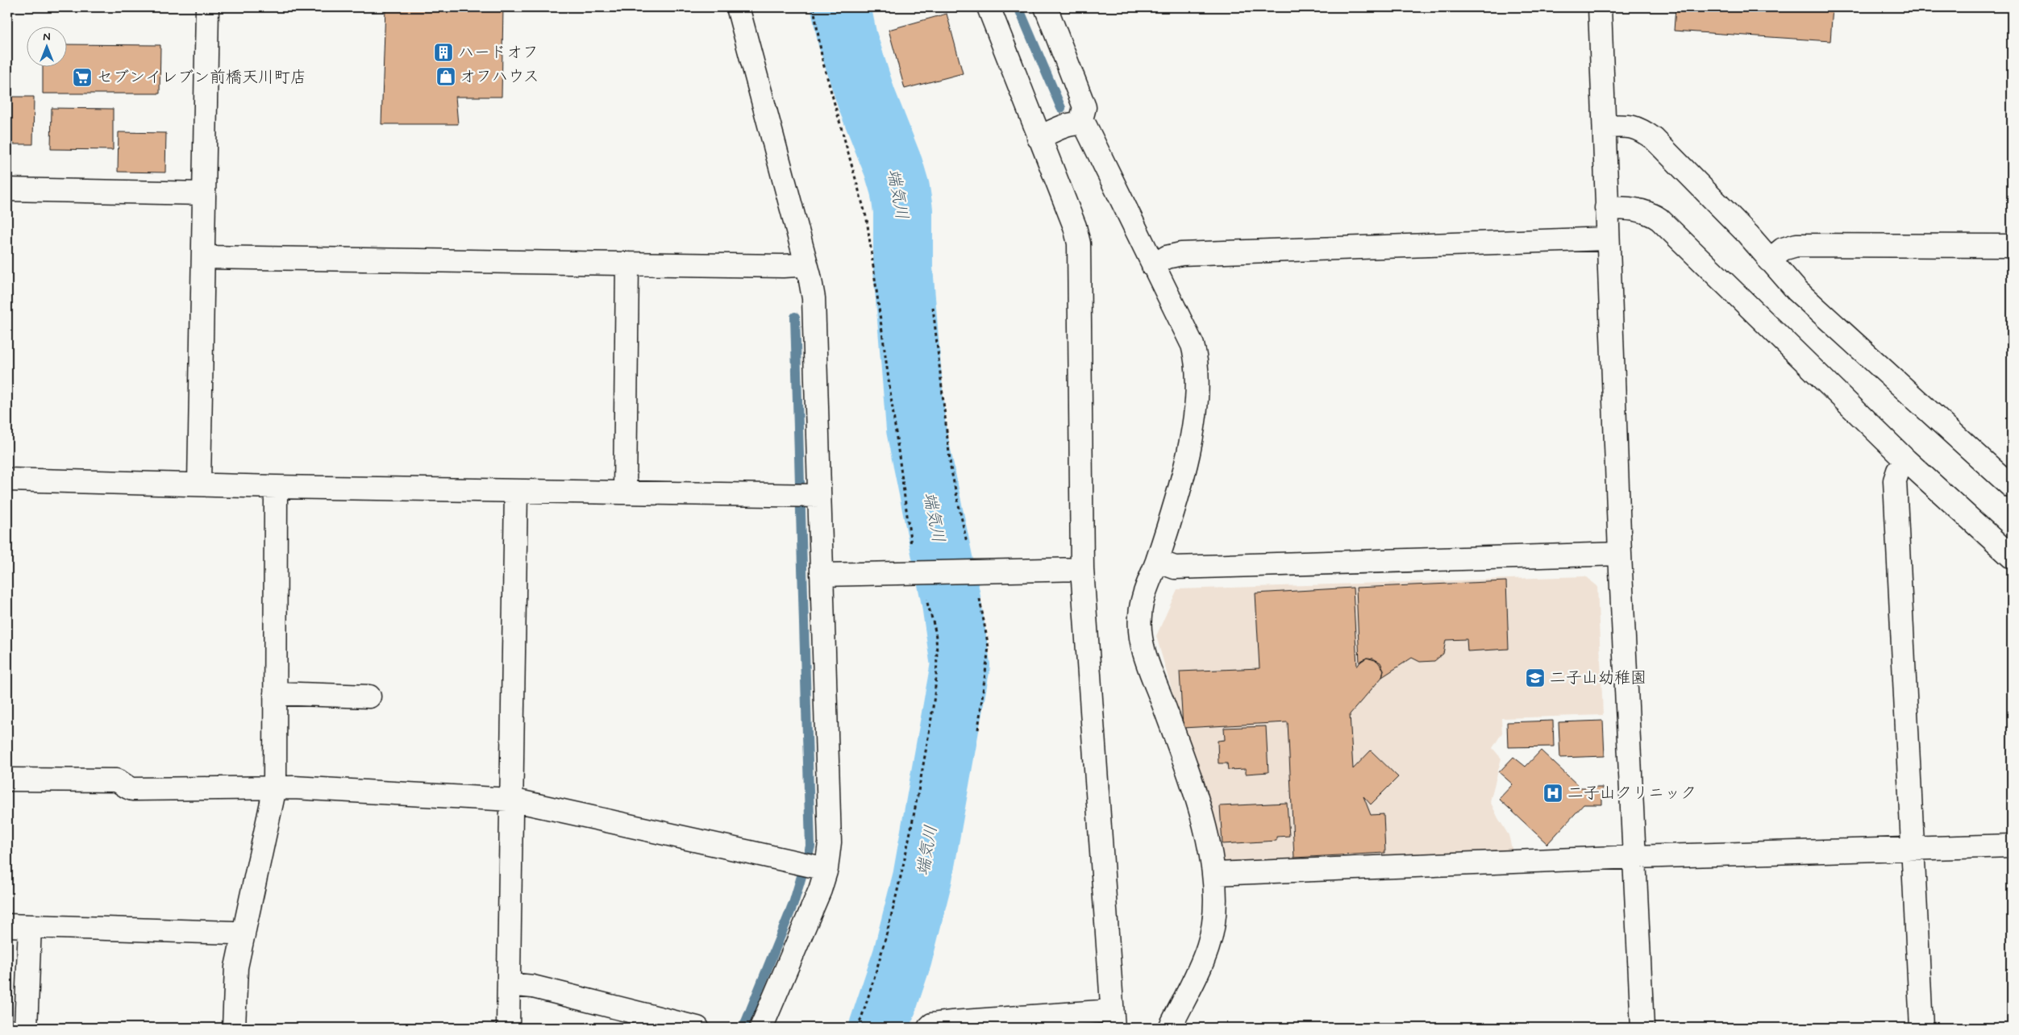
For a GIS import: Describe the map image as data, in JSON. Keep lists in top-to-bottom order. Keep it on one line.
{"water":["端気川"],"places":{"building":["ハードオフ"],"shop":["オフハウス"],"supermarket":["セブンイレブン前橋天川町店"],"school or university":["二子山幼稚園"],"hospital":["二子山クリニック"]},"north":"top"}
